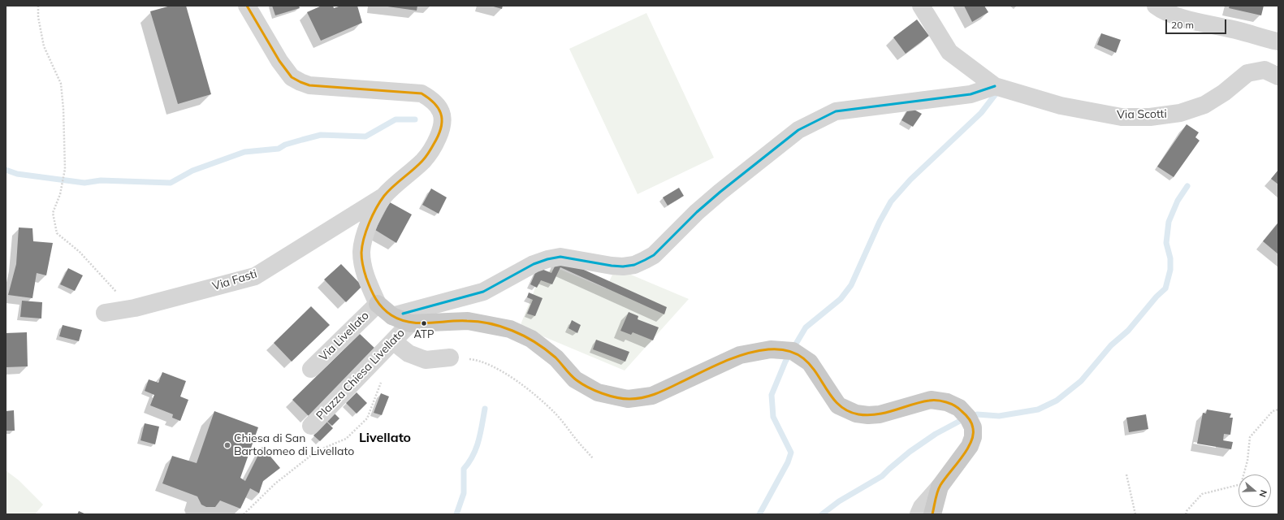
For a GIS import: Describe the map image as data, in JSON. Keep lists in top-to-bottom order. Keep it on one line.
{"streets":{"main road":["Via Livellato"],"street":["Via Scotti","Via Fasti","PIazza Chiesa Livellato"]},"crossings":[["Via Fasti","Via Livellato"],["Via Livellato","PIazza Chiesa Livellato"]],"districts":["Livellato"],"places":["ATP","Chiesa di San Bartolomeo di Livellato"],"scale_bar":"20 m","north":"right"}
